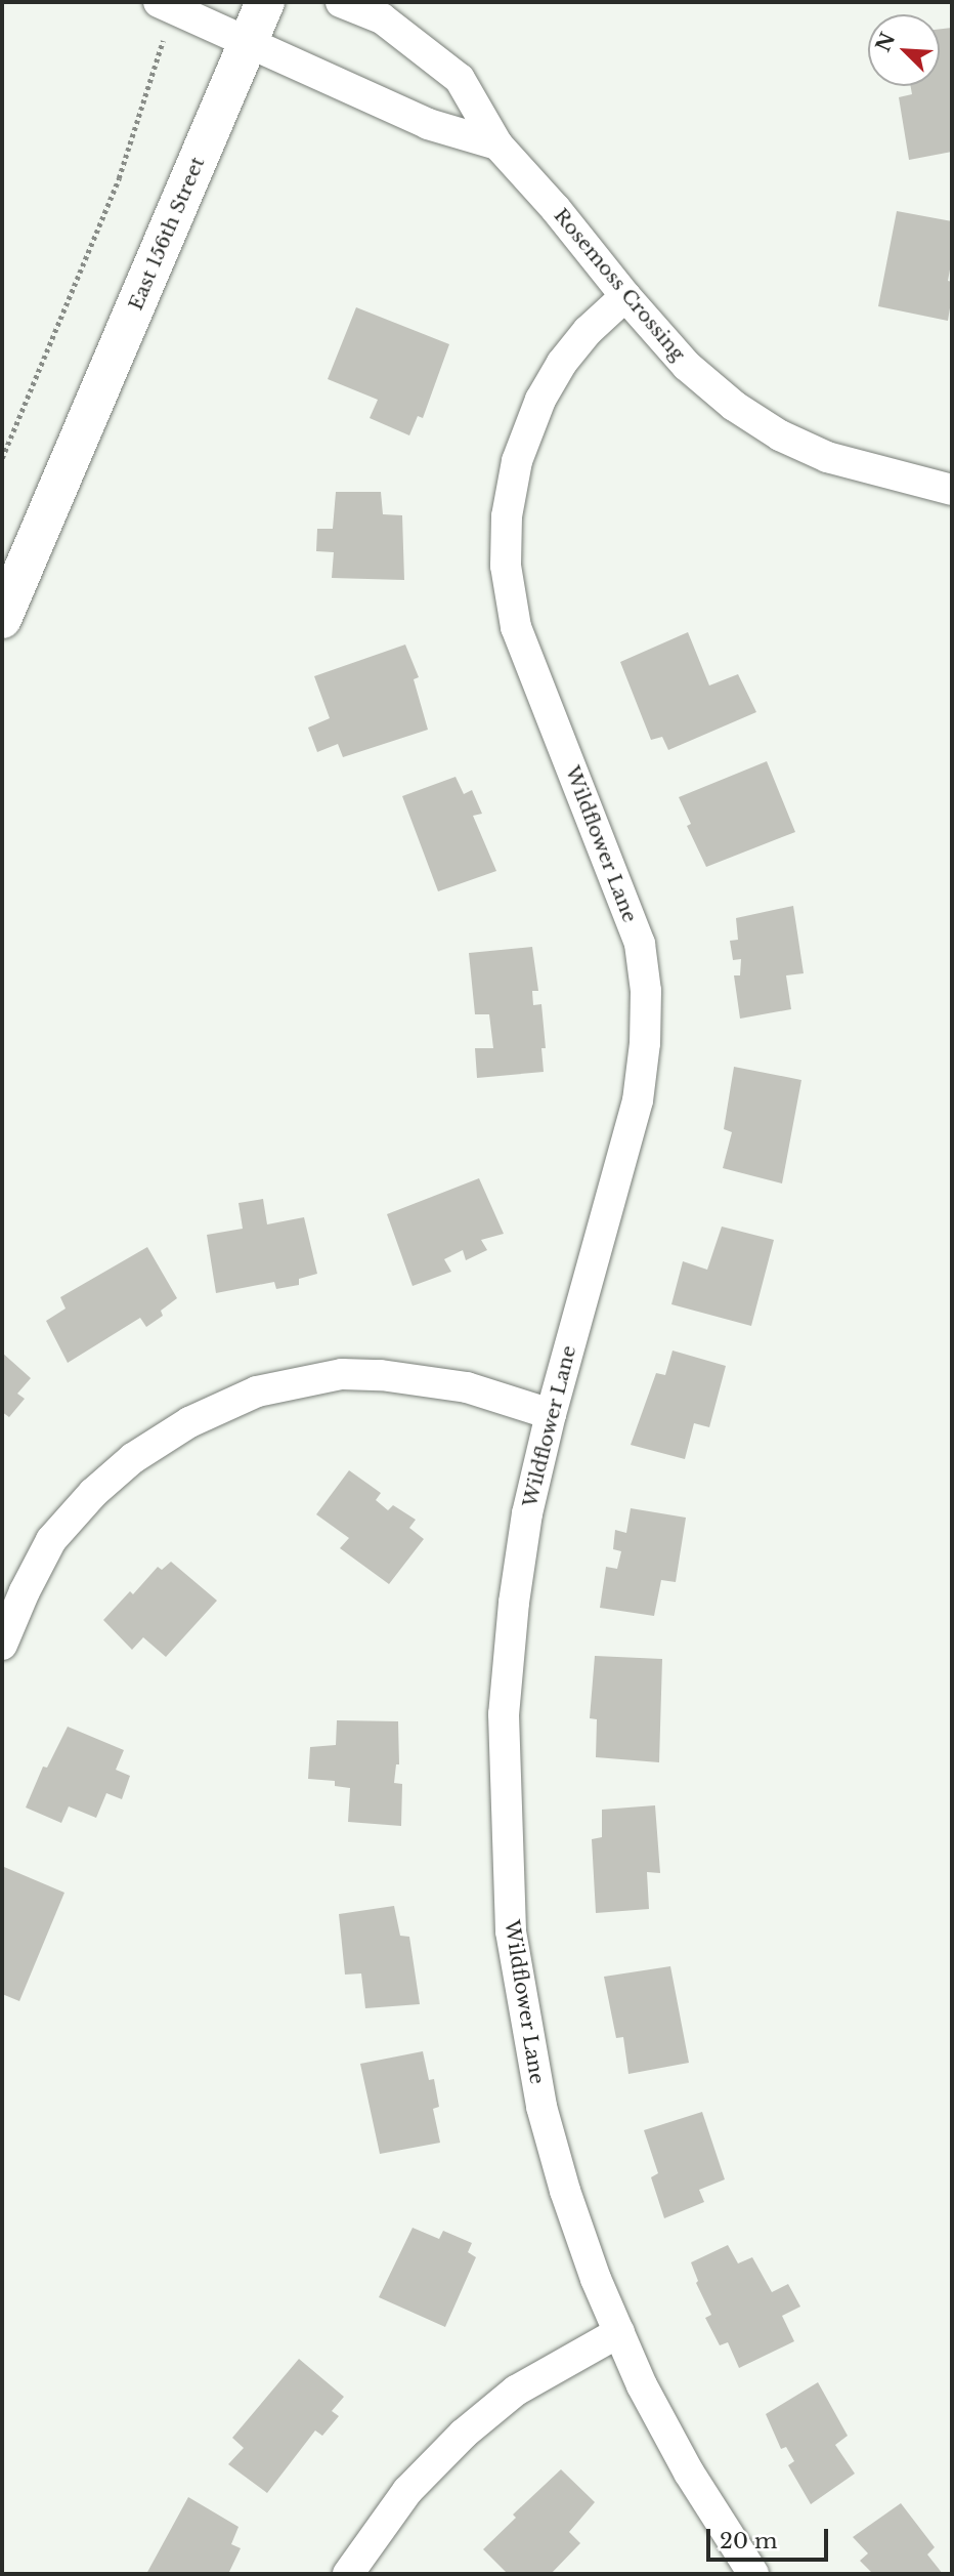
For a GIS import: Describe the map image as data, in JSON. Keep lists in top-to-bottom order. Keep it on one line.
{"streets":{"street":["East 156th Street","Rosemoss Crossing","Wildflower Lane"]},"crossings":[["Rosemoss Crossing","Wildflower Lane"]],"scale_bar":"20 m","north":"top left"}
